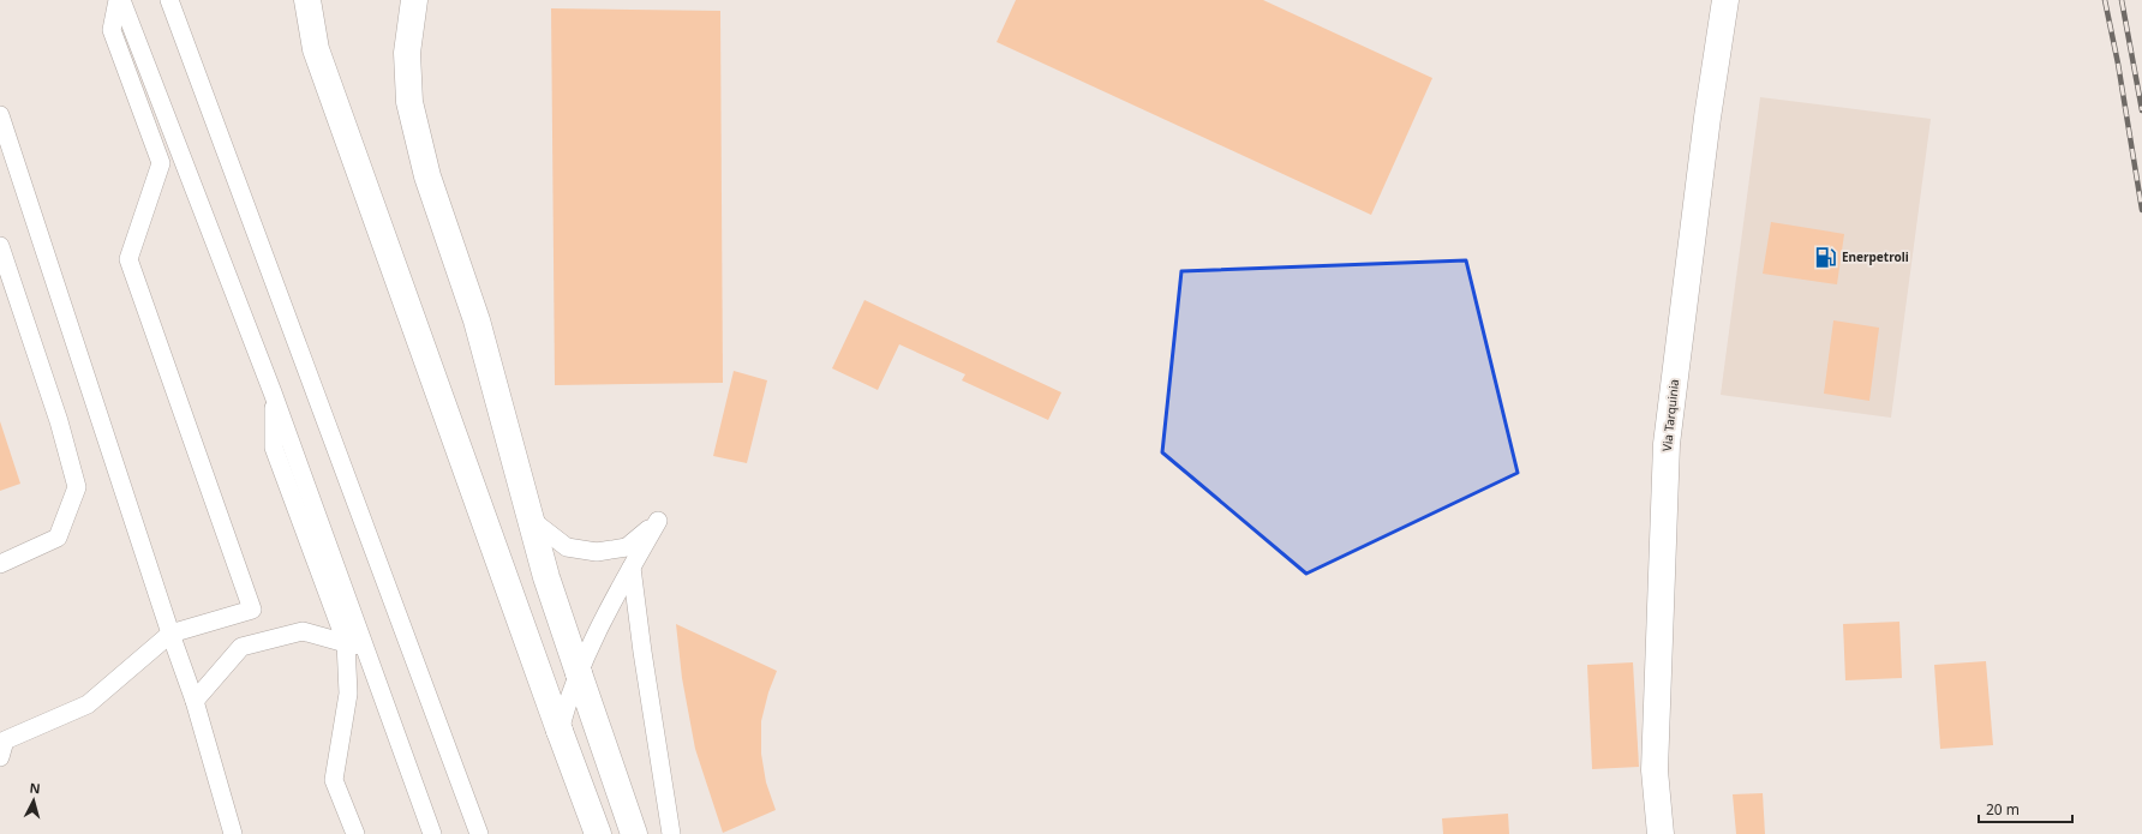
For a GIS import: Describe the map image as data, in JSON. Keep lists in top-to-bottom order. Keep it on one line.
{"streets":{"main road":["Via Tarquinia"]},"places":{"fuel station":["Enerpetroli"]},"scale_bar":"20 m","north":"top"}
